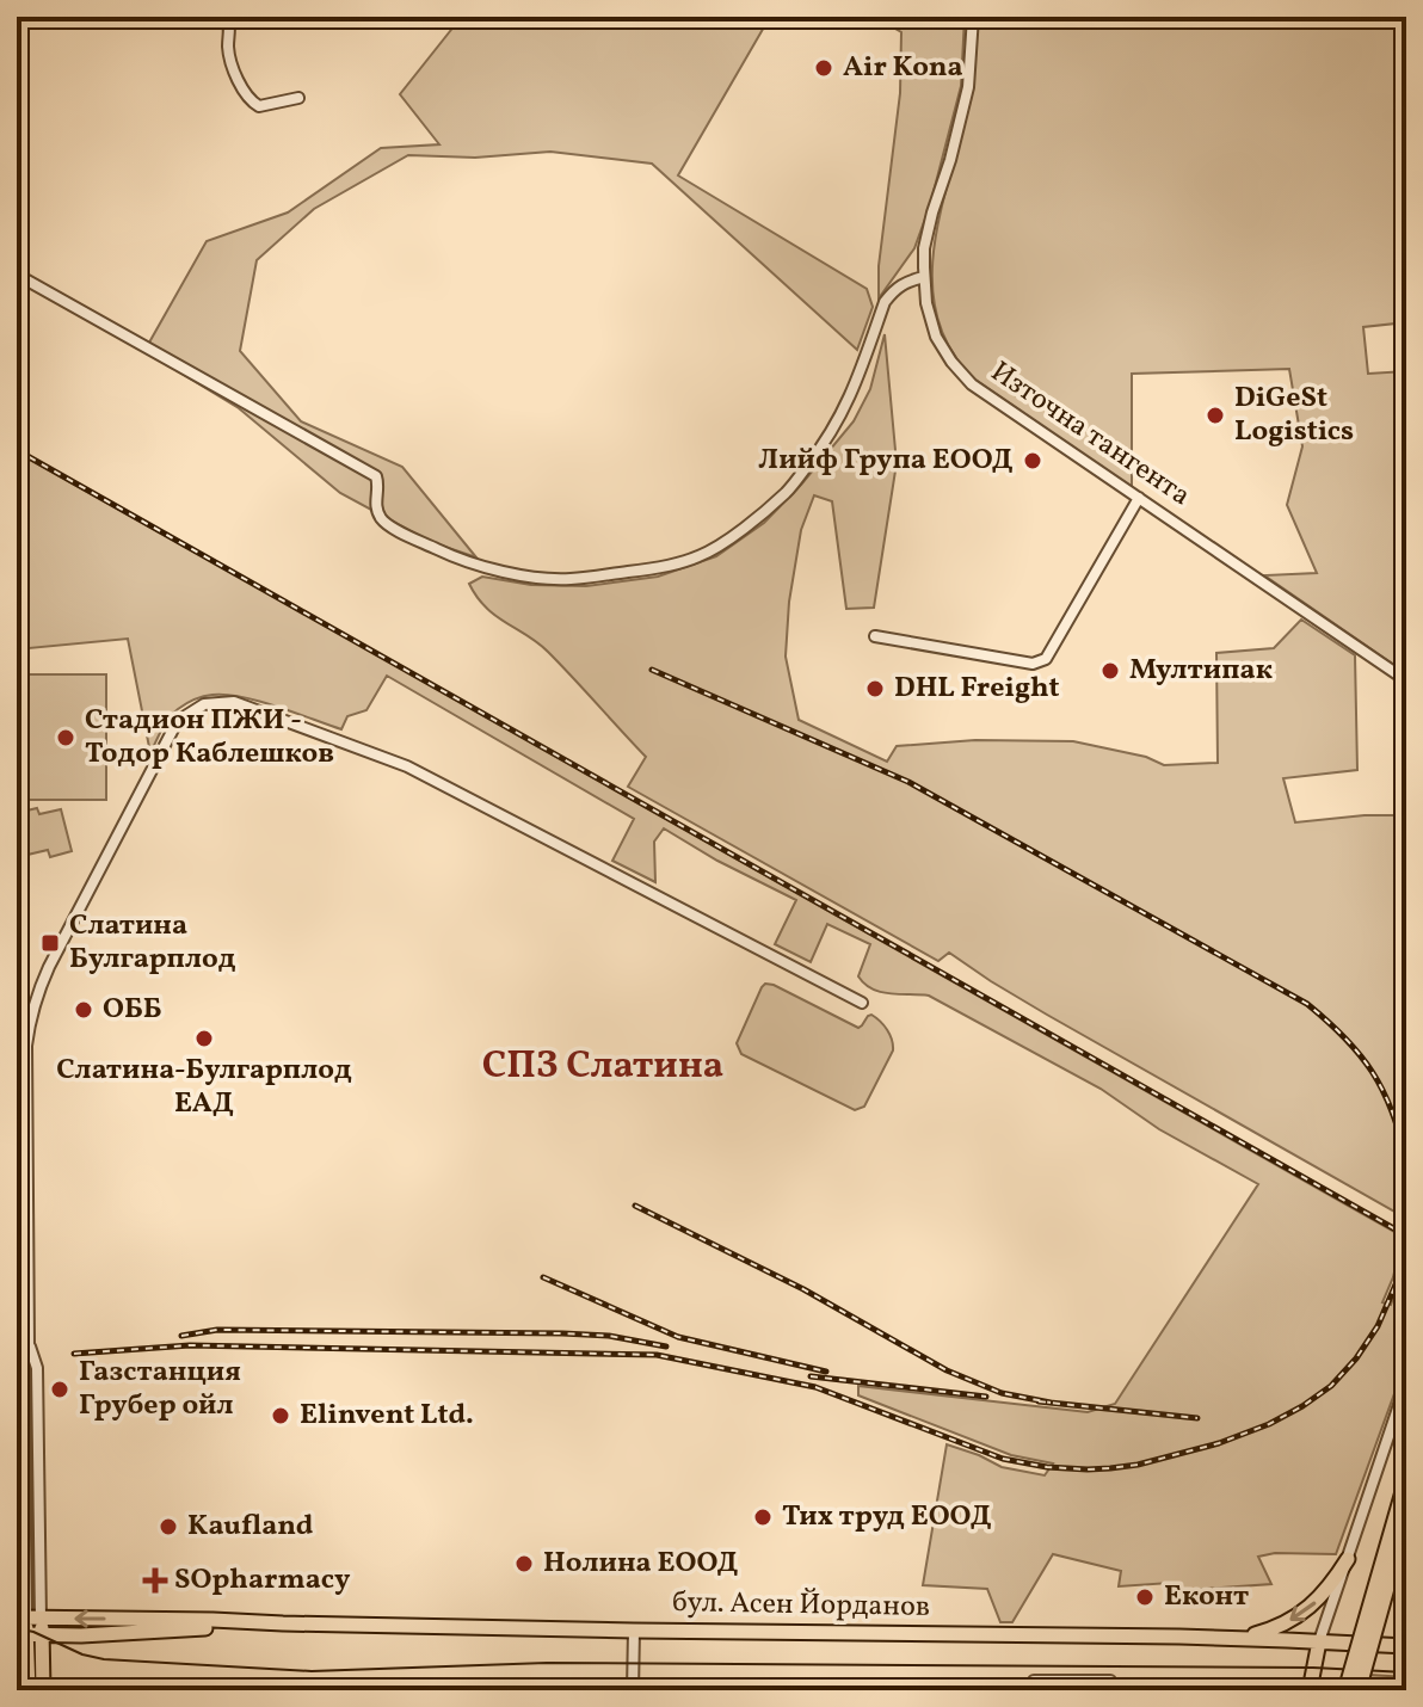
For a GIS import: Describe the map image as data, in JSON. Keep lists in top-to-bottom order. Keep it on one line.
{"streets":{"main road":["бул. Асен Йорданов"],"street":["Източна тангента"]},"districts":["СПЗ Слатина"],"places":{"other":["Air Kona","DiGeSt Logistics","Лийф Група ЕООД","Мултипак","DHL Freight","Стадион ПЖИ - Тодор Каблешков","ОББ","Слатина-Булгарплод ЕАД","Газстанция Грубер ойл","Elinvent Ltd.","Тих труд ЕООД","Kaufland","Нолина ЕООД","Еконт"],"transit":["Слатина Булгарплод"],"health":["SOpharmacy"]}}
